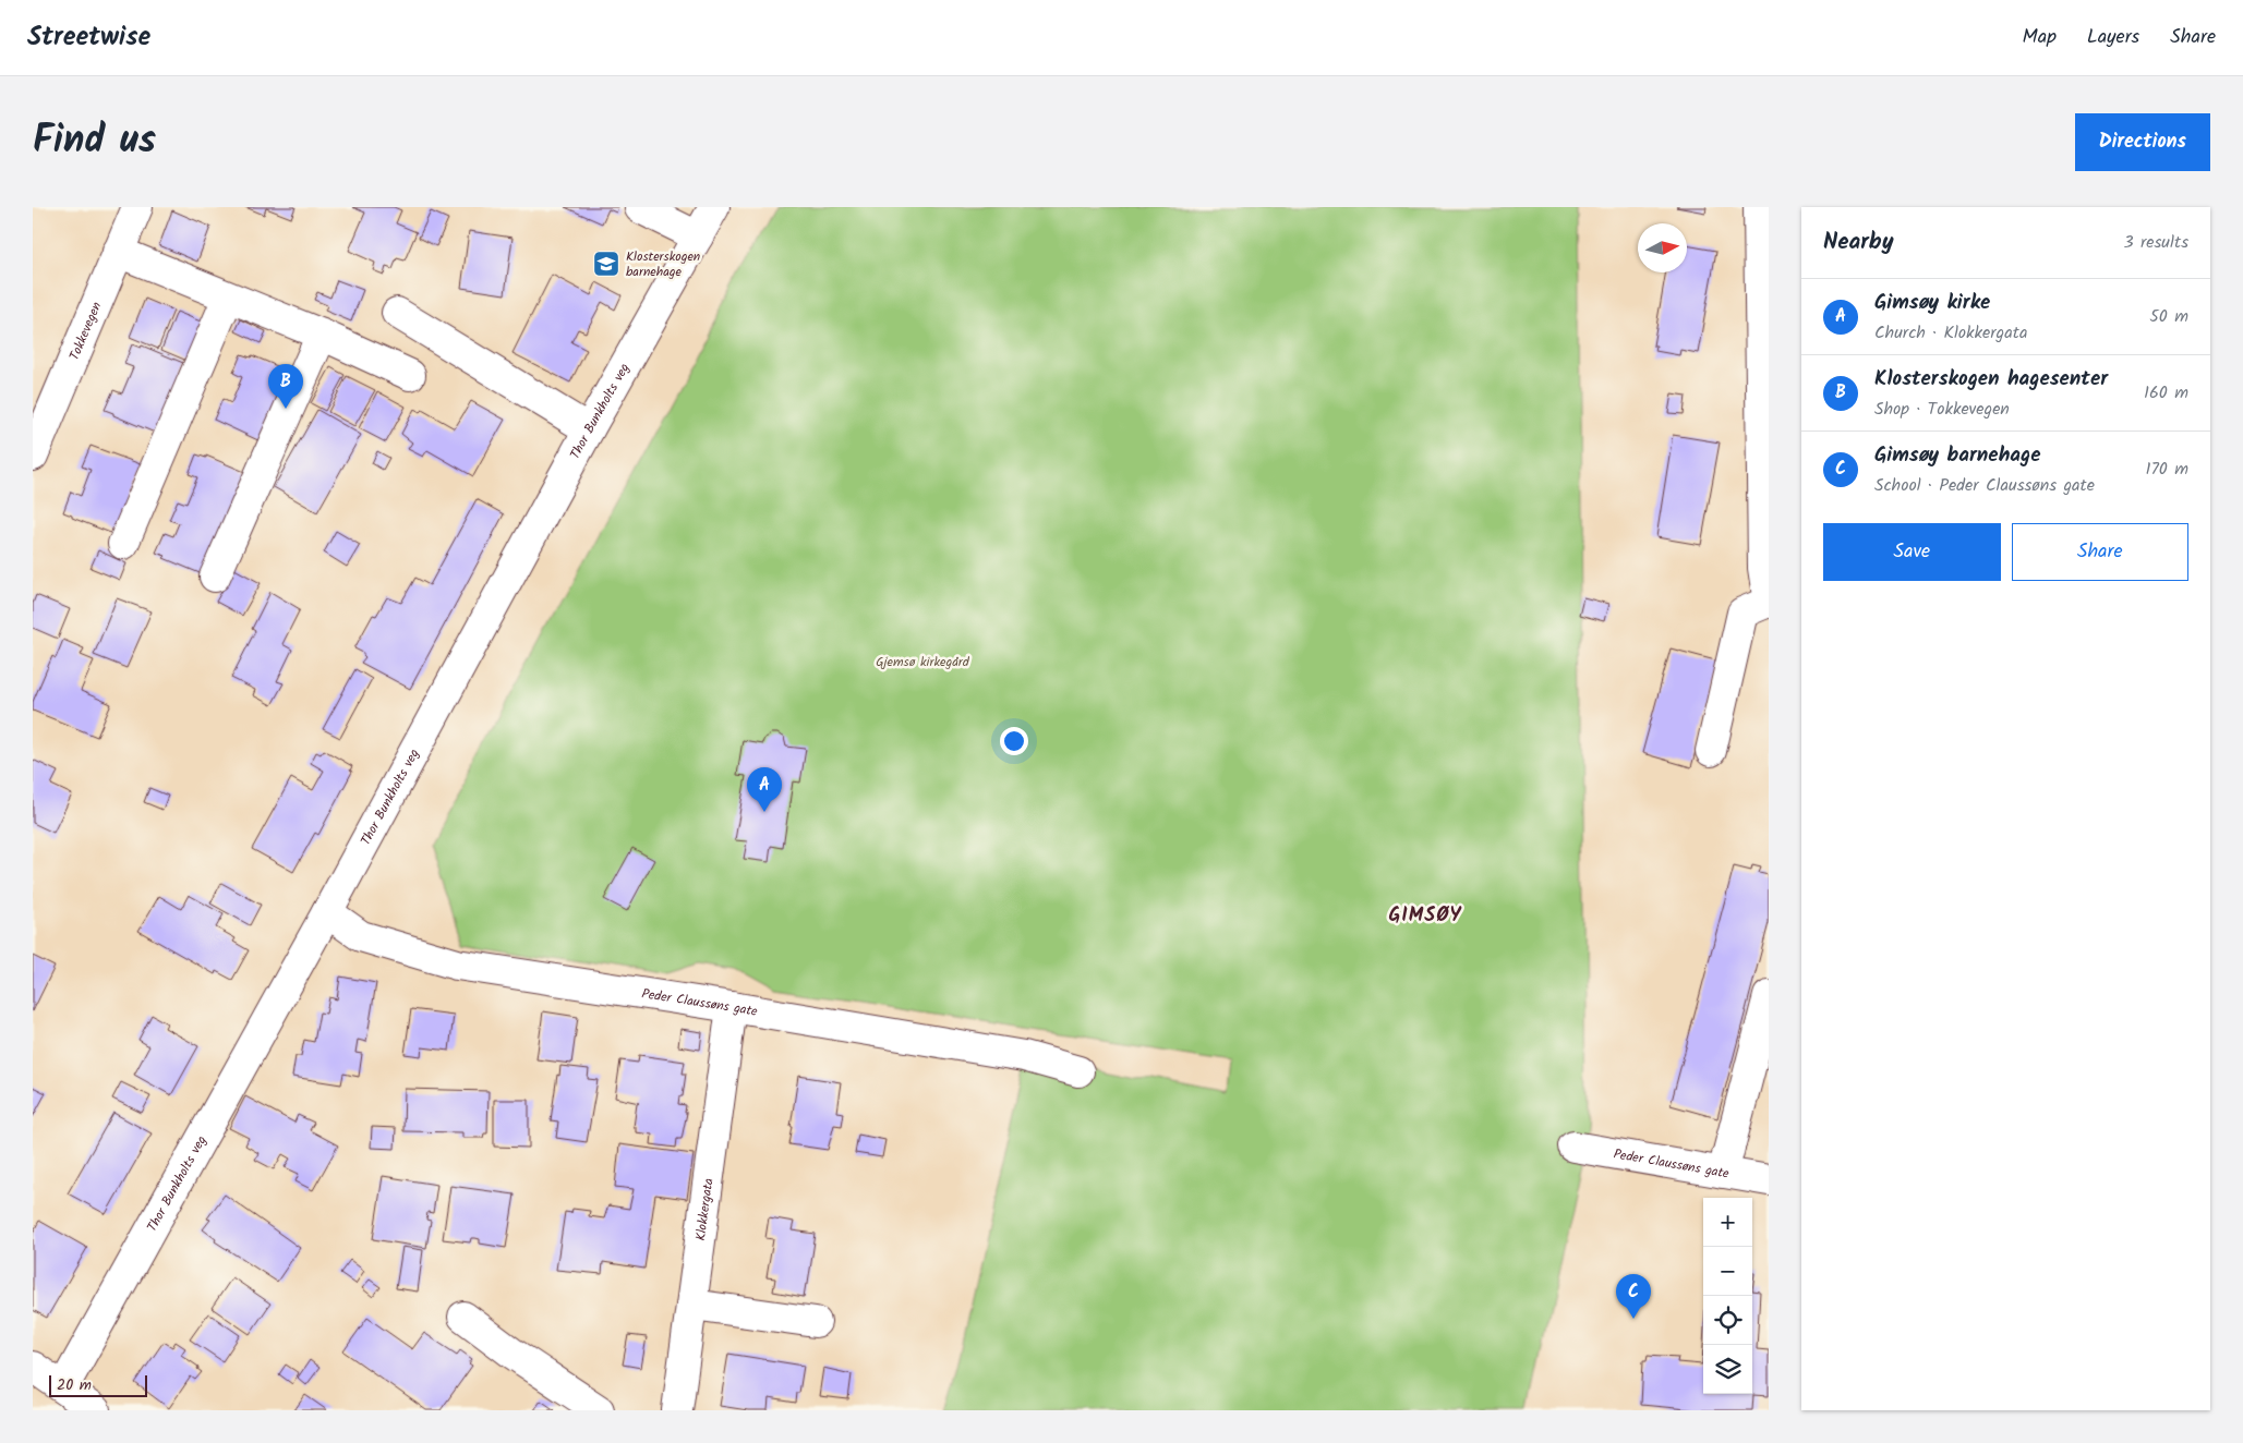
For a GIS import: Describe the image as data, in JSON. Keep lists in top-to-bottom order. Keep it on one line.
{"streets":{"street":["Tokkevegen","Thor Bunkholts veg","Peder Claussøns gate","Klokkergata"]},"crossings":[["Thor Bunkholts veg","Peder Claussøns gate"],["Peder Claussøns gate","Klokkergata"]],"districts":["GIMSØY"],"parks":["Gjemsø kirkegård"],"places":{"school or university":["Klosterskogen barnehage"]},"scale_bar":"20 m","north":"right","page":{"header":"Streetwise","nav":["Map","Layers","Share"],"title":"Find us","buttons":["Directions",["Save","Share"]],"heading":["Nearby","3 results"],"list":[{"mark":"A","name":"Gimsøy kirke","note":"Church · Klokkergata","value":"50 m"},{"mark":"B","name":"Klosterskogen hagesenter","note":"Shop · Tokkevegen","value":"160 m"},{"mark":"C","name":"Gimsøy barnehage","note":"School · Peder Claussøns gate","value":"170 m"}],"pins":["B","A","C"],"map_buttons":["+","−"],"scale":"20 m"}}
